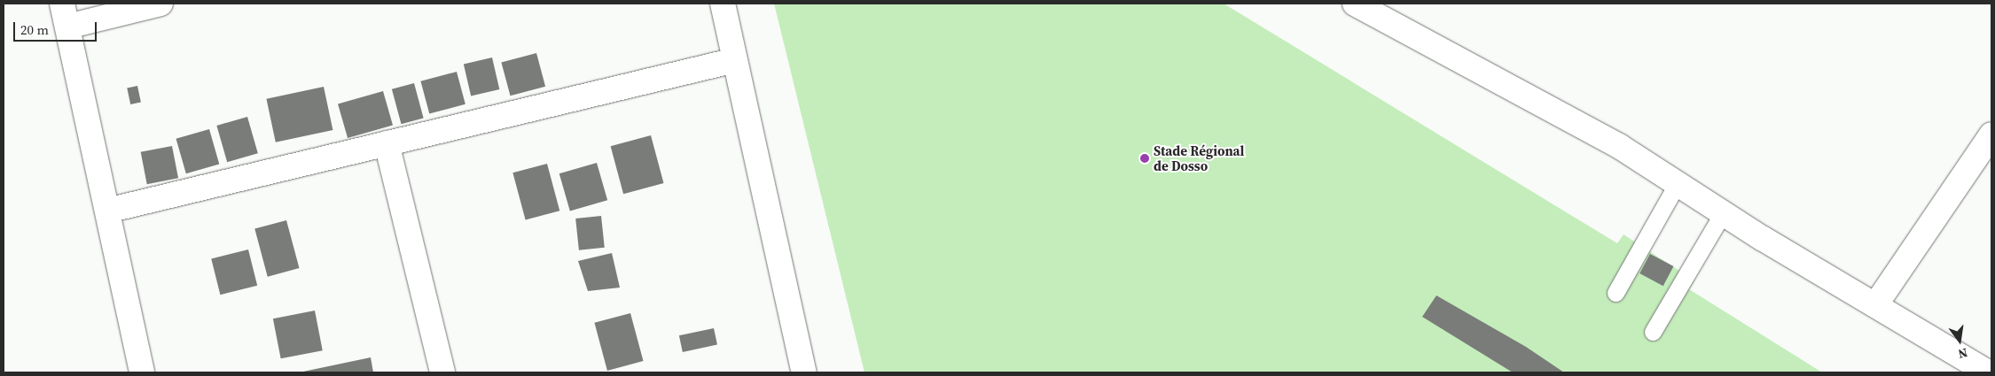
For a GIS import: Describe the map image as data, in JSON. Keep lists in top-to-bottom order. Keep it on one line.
{"places":["Stade Régional de Dosso"],"scale_bar":"20 m","north":"bottom"}
